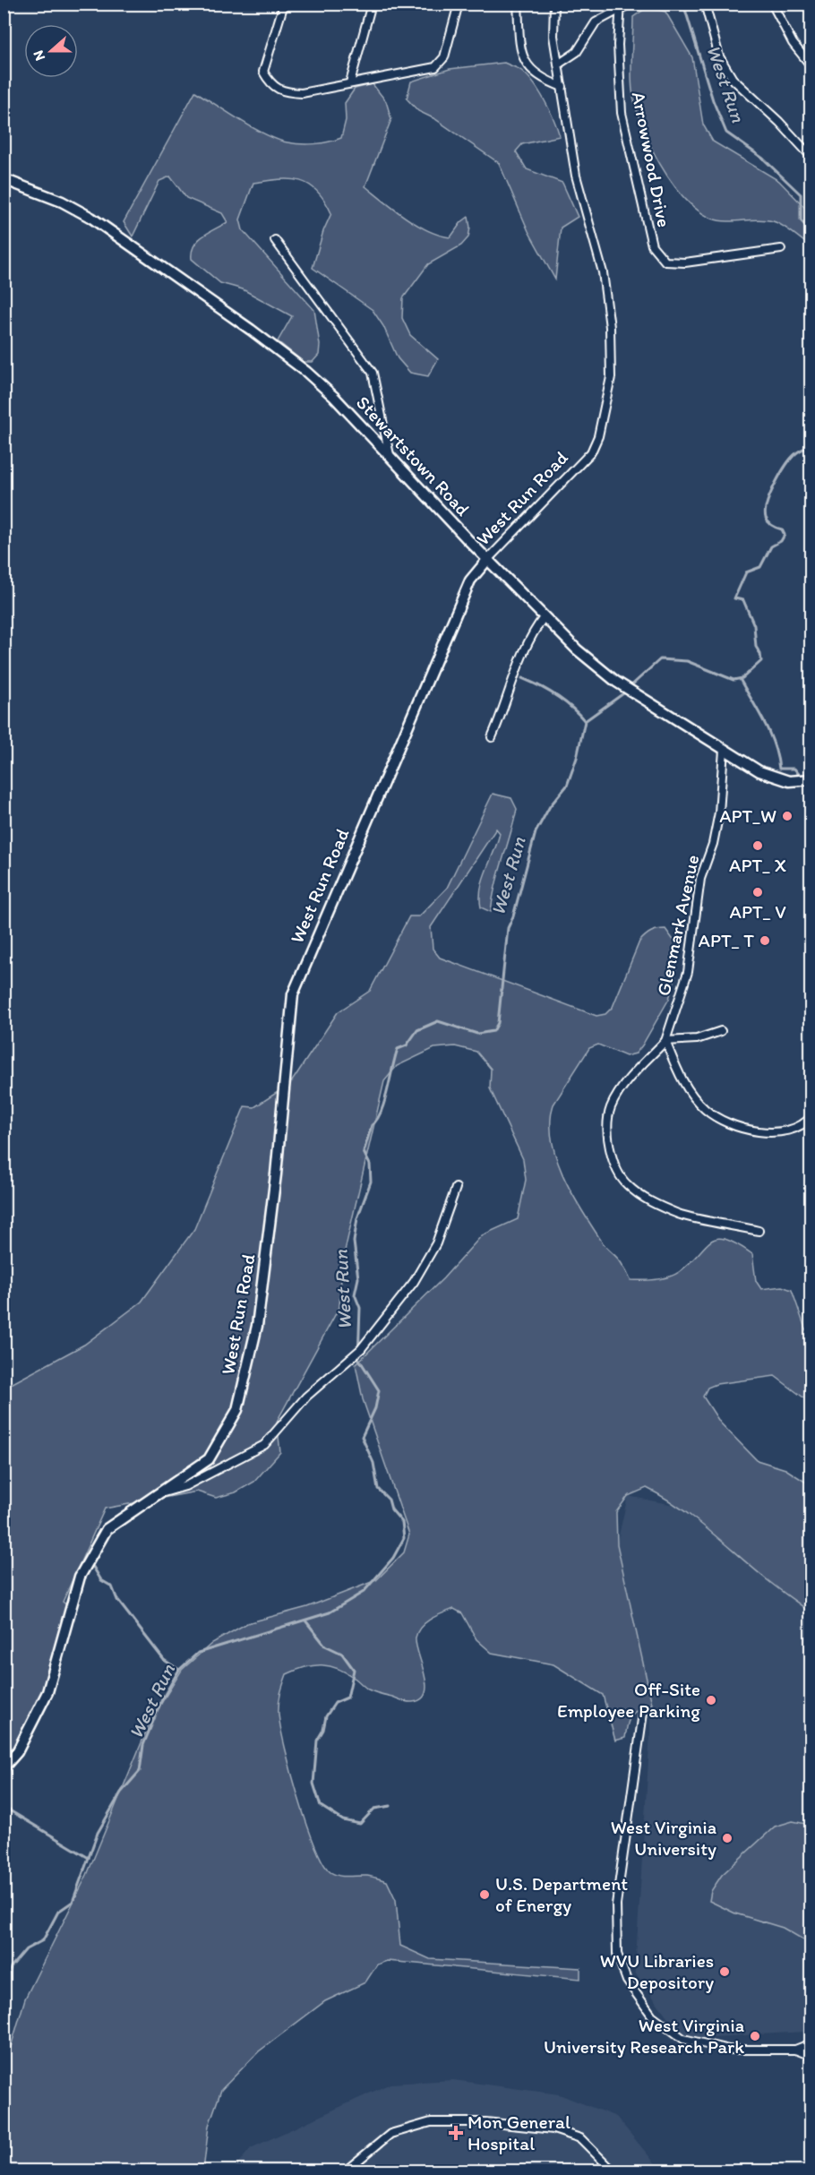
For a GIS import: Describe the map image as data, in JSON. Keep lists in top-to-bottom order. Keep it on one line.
{"streets":{"street":["Arrowwood Drive","Stewartstown Road","West Run Road","Glenmark Avenue"]},"crossings":[["Stewartstown Road","West Run Road"],["Stewartstown Road","Glenmark Avenue"]],"water":["West Run"],"places":{"other":["APT_W","APT_ X","APT_ V","APT_ T","Off-Site Employee Parking","West Virginia University","U.S. Department of Energy","WVU Libraries Depository","West Virginia University Research Park"],"health":["Mon General Hospital"]},"north":"left"}
